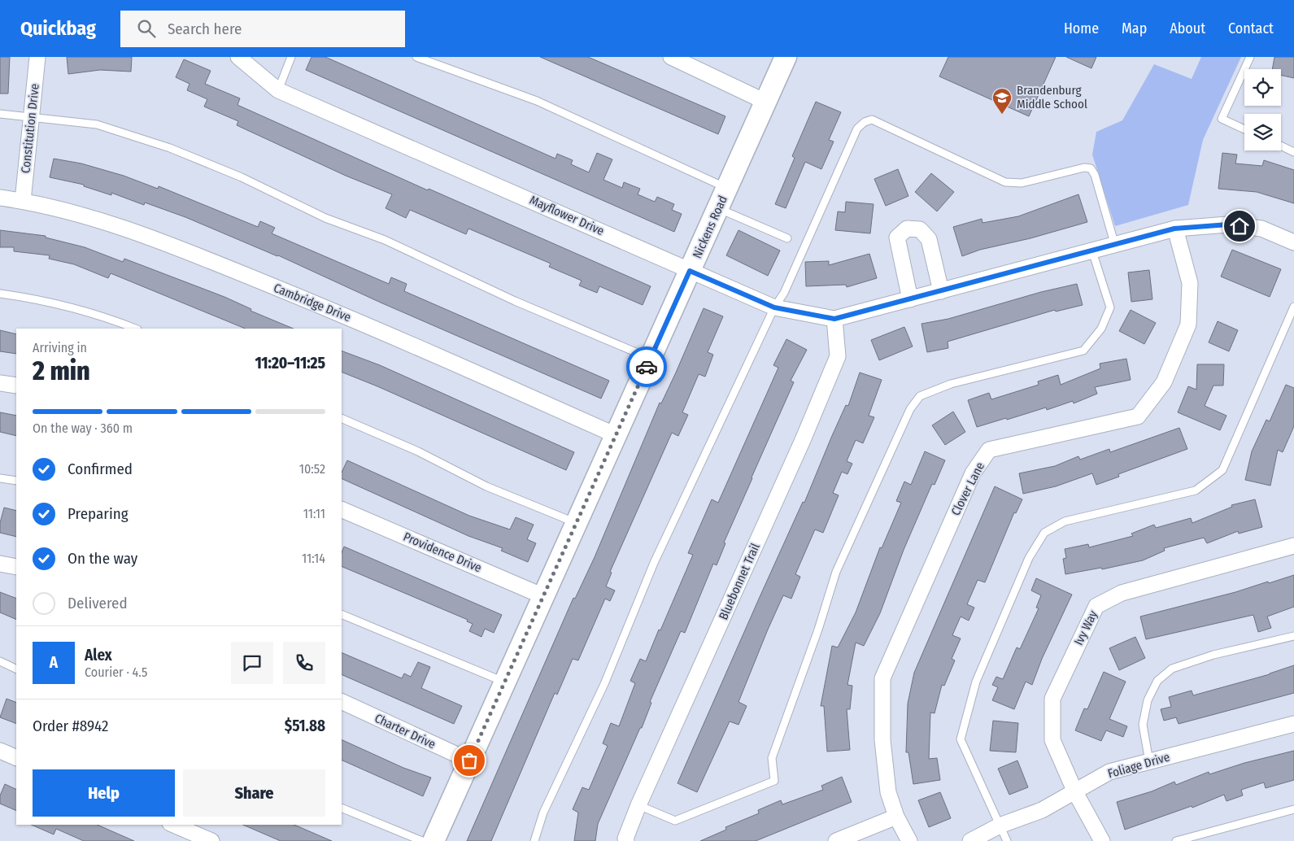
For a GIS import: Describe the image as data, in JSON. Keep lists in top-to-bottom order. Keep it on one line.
{"streets":{"street":["Constitution Drive","Mayflower Drive","Nickens Road","Cambridge Drive","Clover Lane","Providence Drive","Bluebonnet Trail","Ivy Way","Charter Drive","Foliage Drive"]},"crossings":[["Constitution Drive","Cambridge Drive"],["Mayflower Drive","Nickens Road"],["Mayflower Drive","Clover Lane"],["Mayflower Drive","Bluebonnet Trail"],["Nickens Road","Cambridge Drive"],["Nickens Road","Providence Drive"],["Nickens Road","Charter Drive"],["Ivy Way","Foliage Drive"]],"places":{"school or university":["Brandenburg Middle School"]},"page":{"header":"Quickbag","search":"Search here","nav":["Home","Map","About","Contact"],"heading":["2 min","Arriving in","11:20–11:25"],"panel":["Alex","Courier · 4.5","Order #8942","$51.88"],"bar":"On the way · 360 m","list":[["Confirmed","10:52"],["Preparing","11:11"],["On the way","11:14"],"Delivered"],"round":"A","buttons":["Help","Share"]}}
